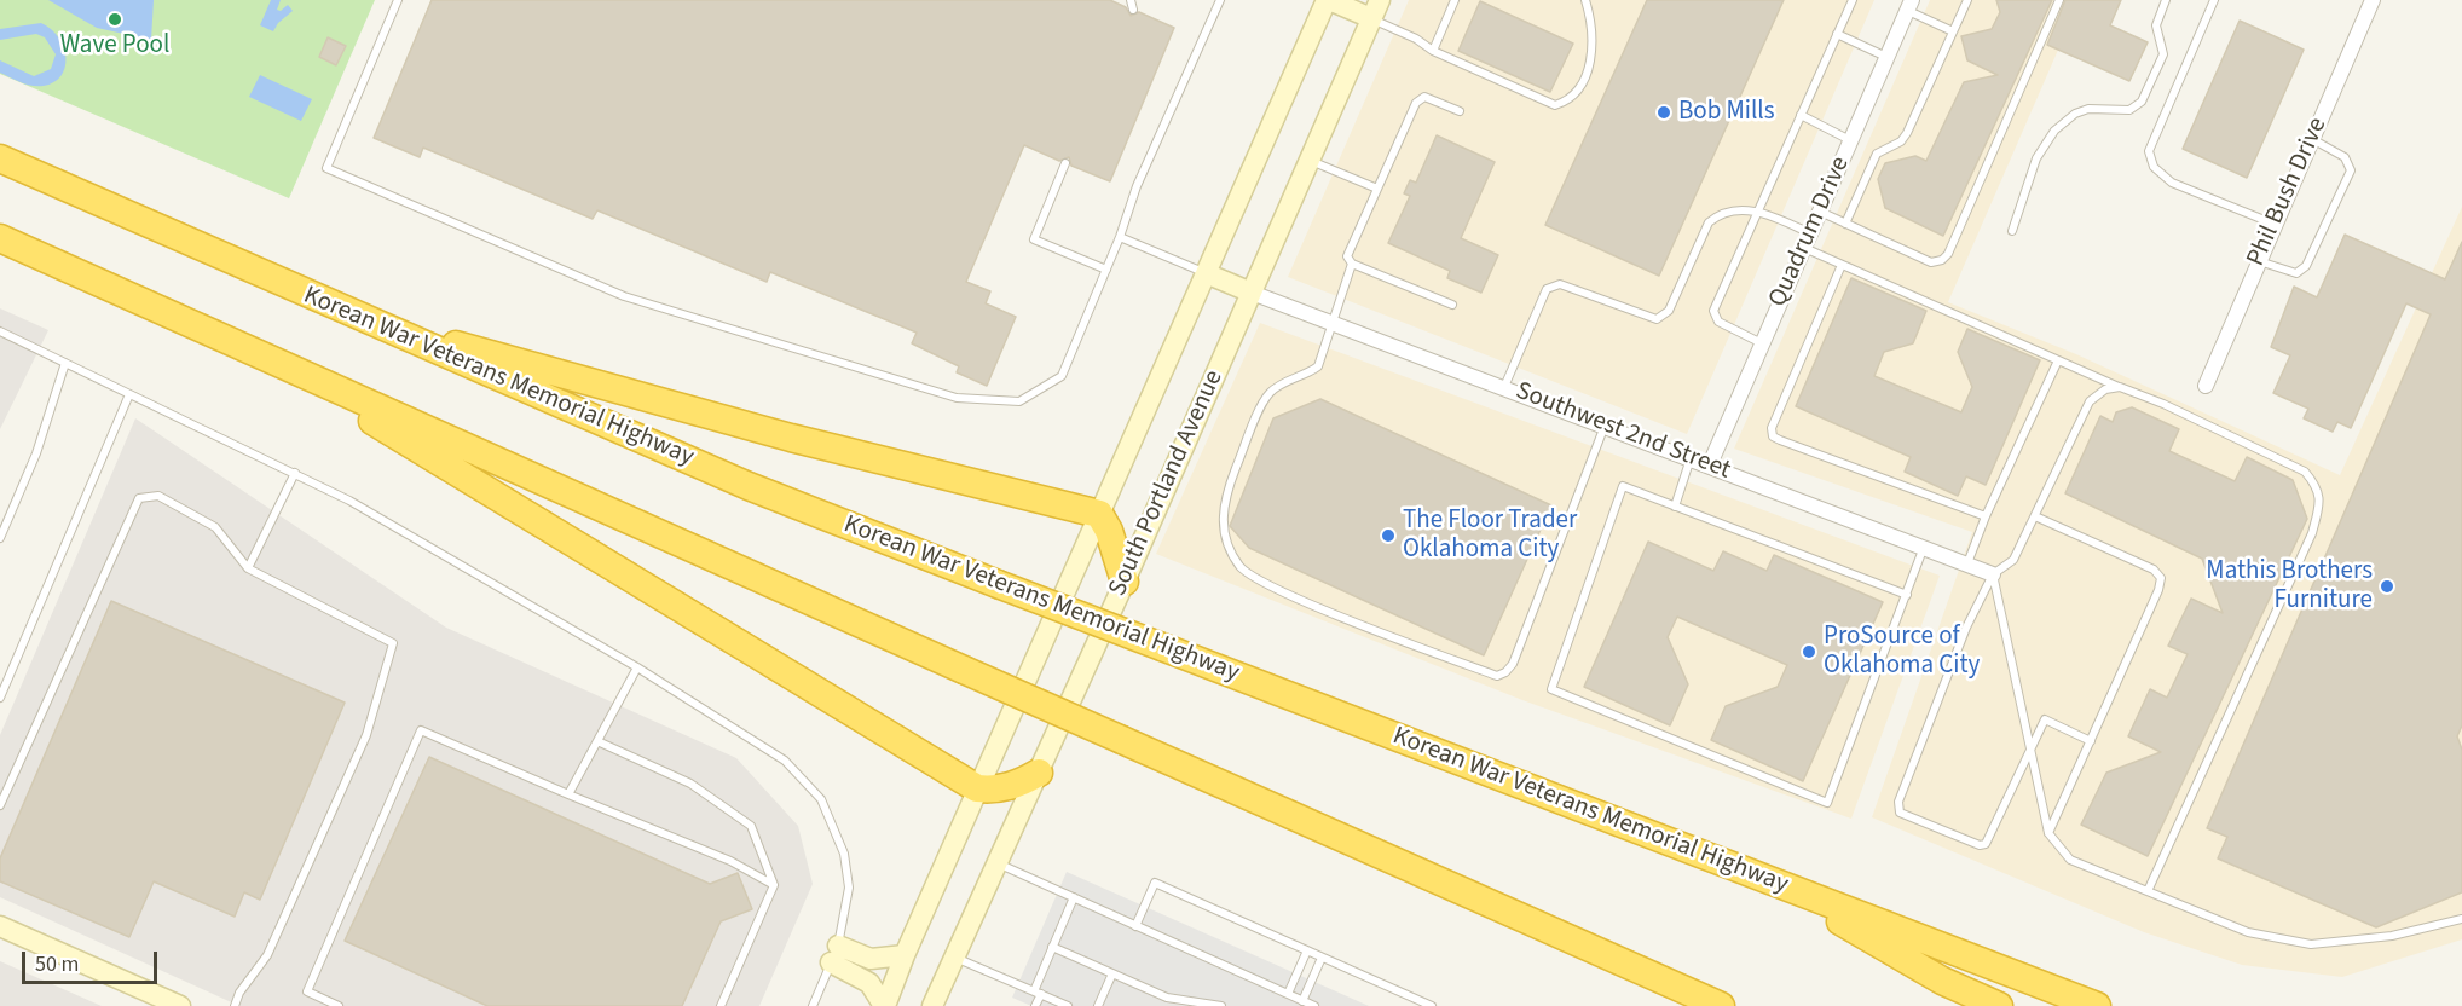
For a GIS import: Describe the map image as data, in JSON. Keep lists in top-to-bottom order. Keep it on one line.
{"streets":{"highway":["Korean War Veterans Memorial Highway"],"main road":["South Portland Avenue"],"street":["Phil Bush Drive","Quadrum Drive","Southwest 2nd Street"]},"crossings":[["Quadrum Drive","Southwest 2nd Street"],["Southwest 2nd Street","South Portland Avenue"]],"places":["Wave Pool","Bob Mills","The Floor Trader Oklahoma City","Mathis Brothers Furniture","ProSource of Oklahoma City"],"scale_bar":"50 m"}
